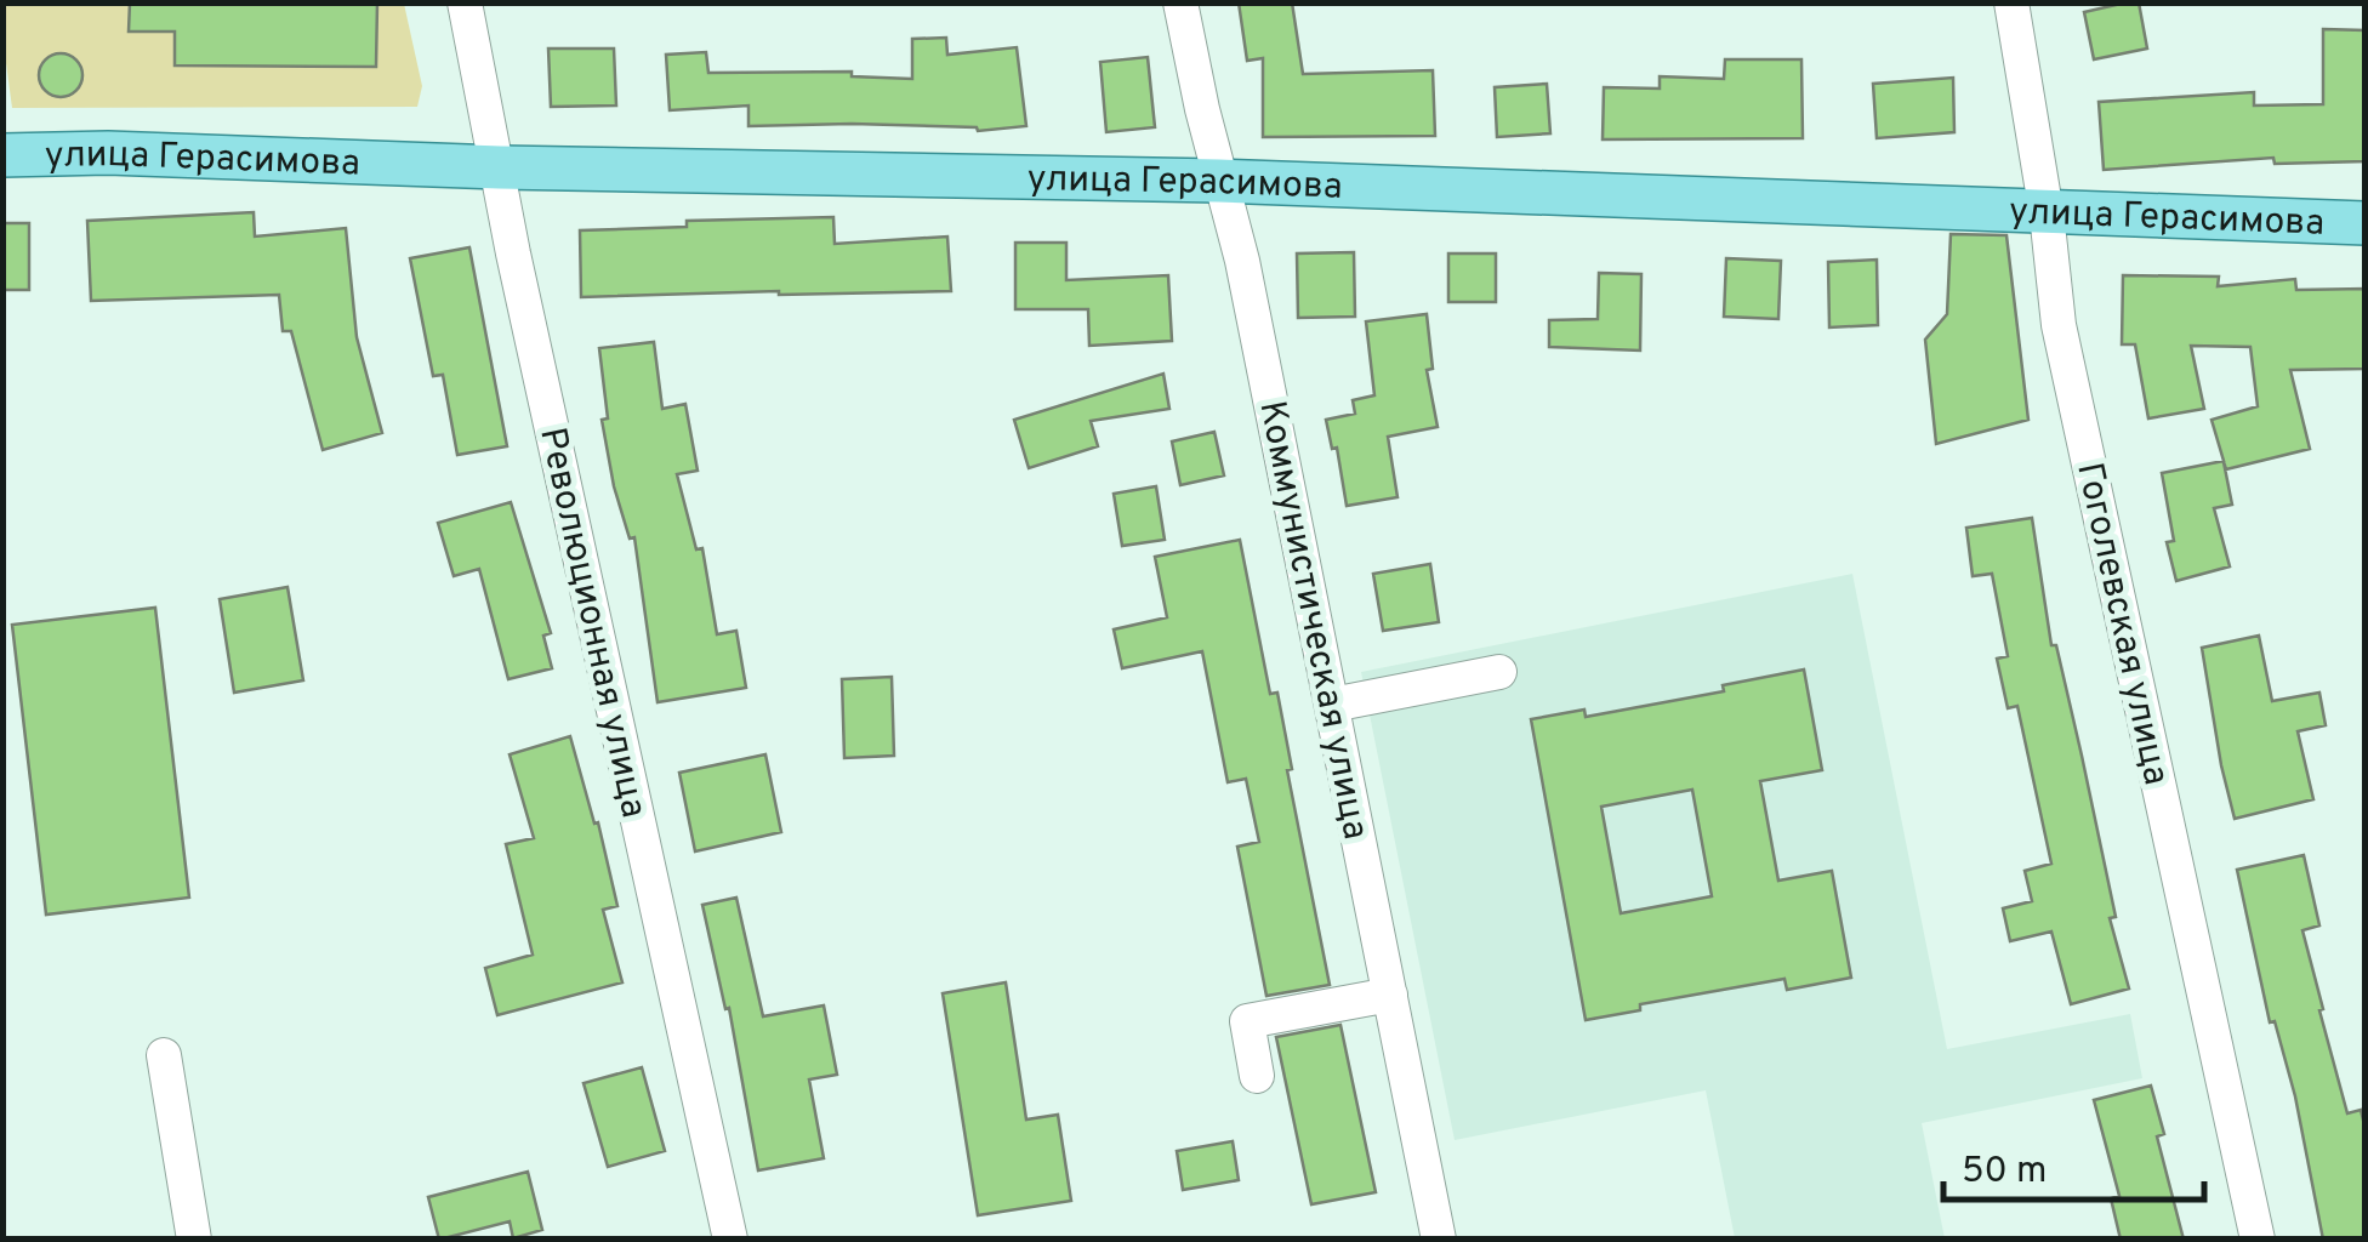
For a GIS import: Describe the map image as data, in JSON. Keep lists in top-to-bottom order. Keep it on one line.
{"streets":{"main road":["улица Герасимова"],"street":["Коммунистическая улица","Революционная улица","Гоголевская улица"]},"crossings":[["улица Герасимова","Коммунистическая улица"],["улица Герасимова","Революционная улица"],["улица Герасимова","Гоголевская улица"]],"scale_bar":"50 m"}
